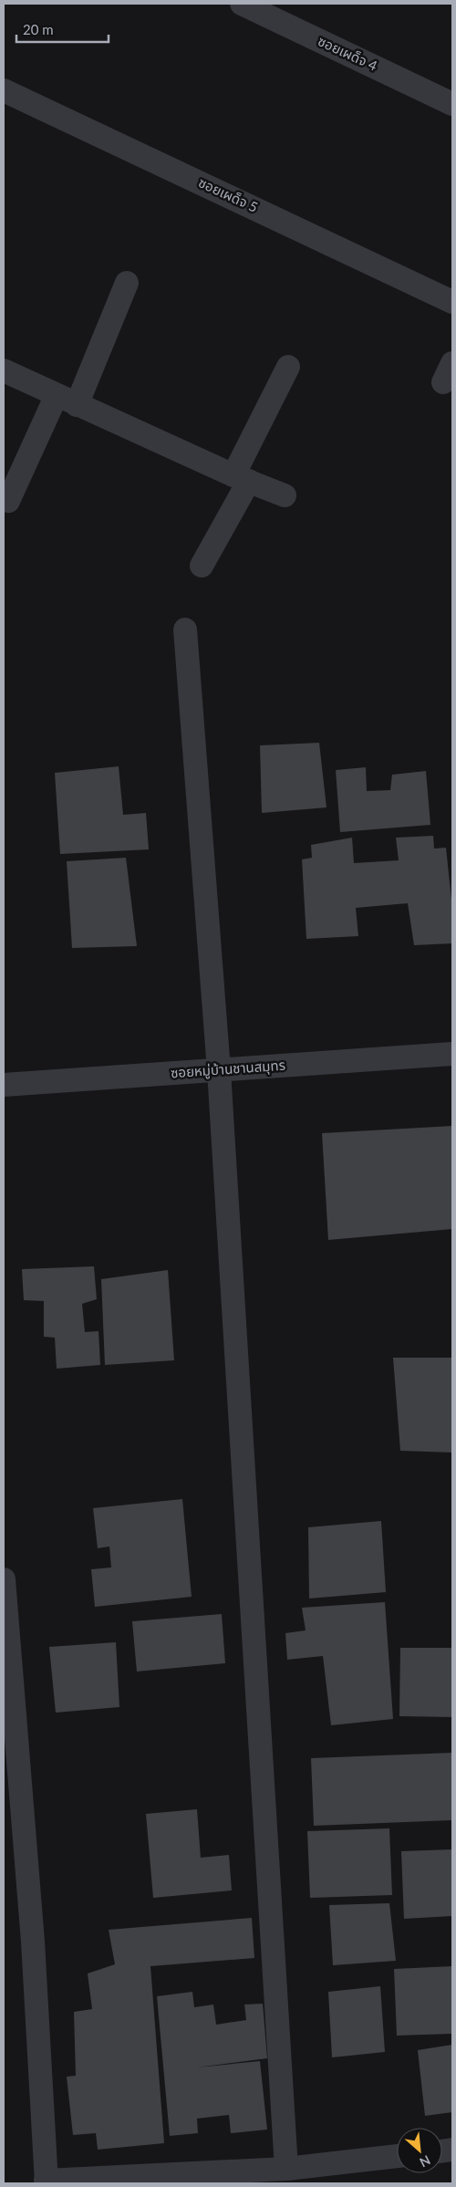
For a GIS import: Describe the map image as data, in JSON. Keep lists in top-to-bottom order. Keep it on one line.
{"streets":{"street":["ซอยเผด็จ 4","ซอยเผด็จ 5","ซอยหมู่บ้านชานสมุทร"]},"scale_bar":"20 m","north":"bottom right"}
